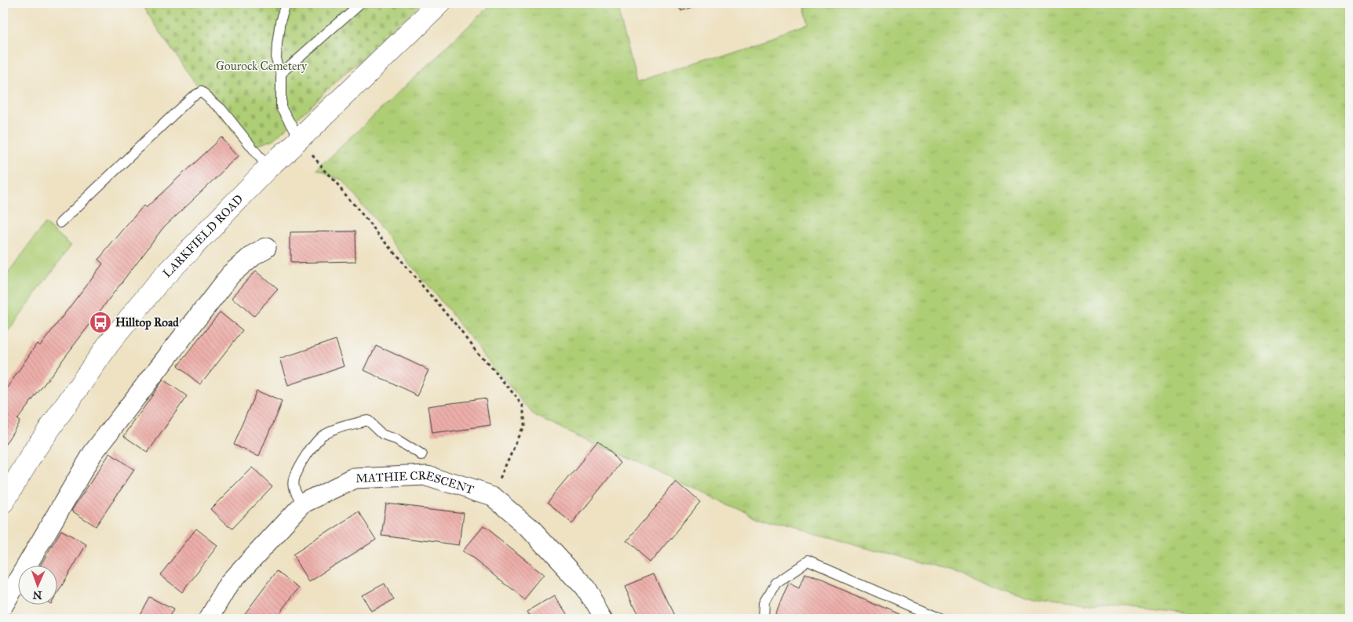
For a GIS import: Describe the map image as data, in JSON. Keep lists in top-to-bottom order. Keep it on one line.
{"streets":{"street":["LARKFIELD ROAD","MATHIE CRESCENT"]},"parks":["Gourock Cemetery"],"places":{"bus stop":["Hilltop Road"]},"north":"bottom"}
